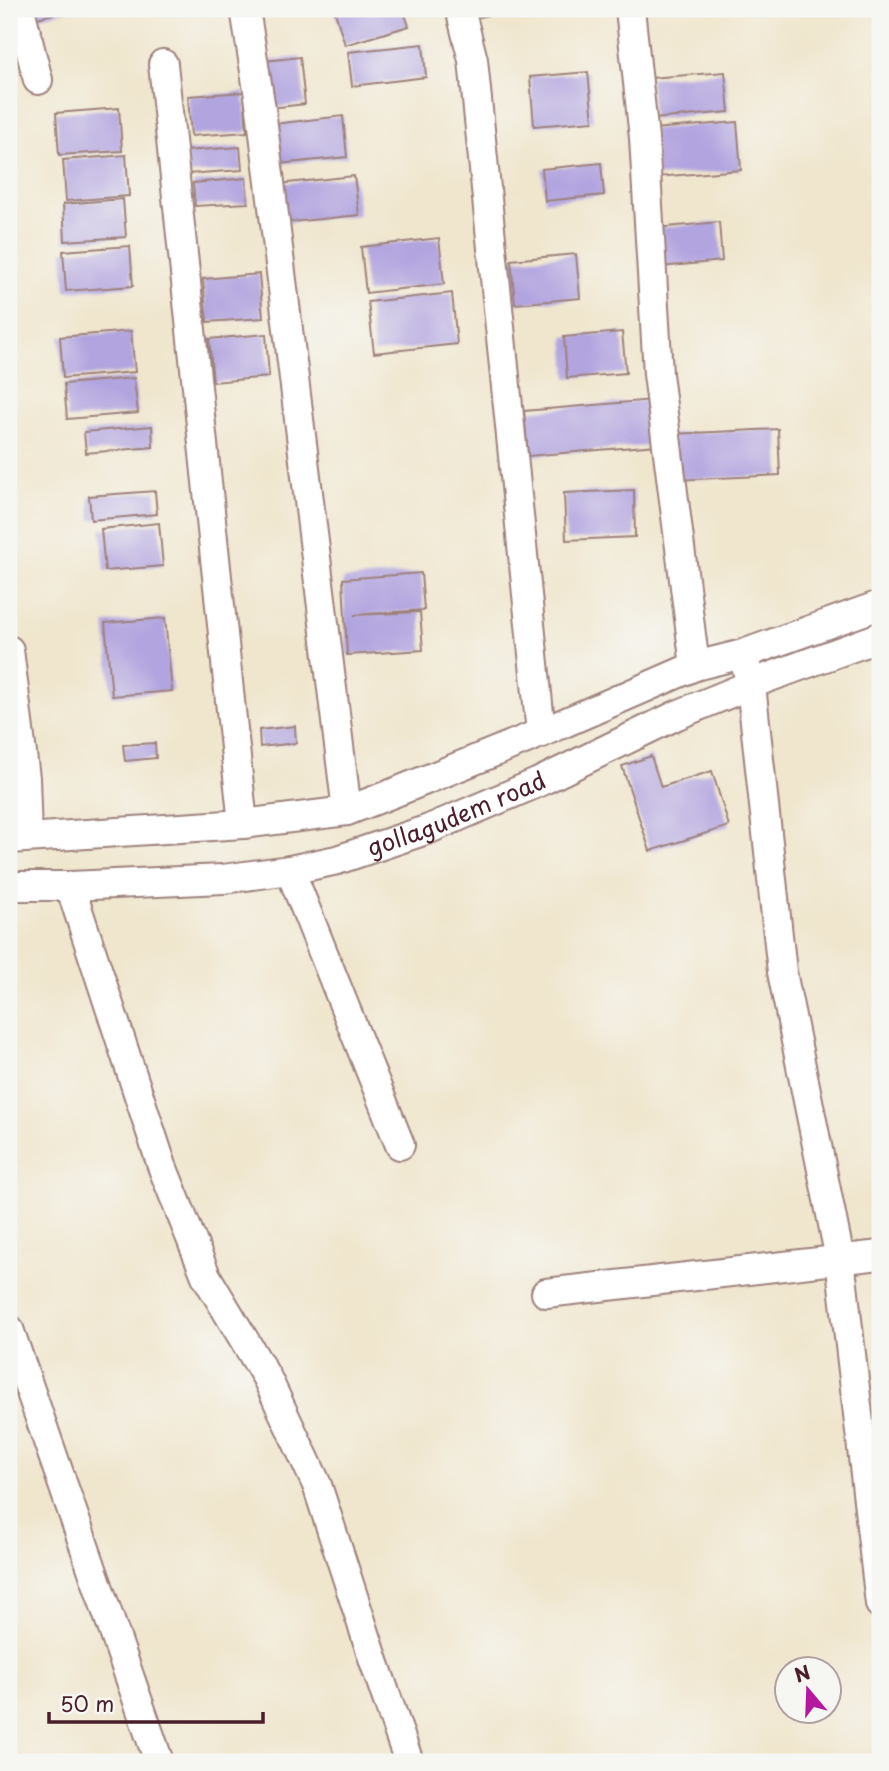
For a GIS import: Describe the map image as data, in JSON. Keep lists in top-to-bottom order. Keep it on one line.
{"streets":{"street":["gollagudem road"]},"scale_bar":"50 m","north":"top"}
